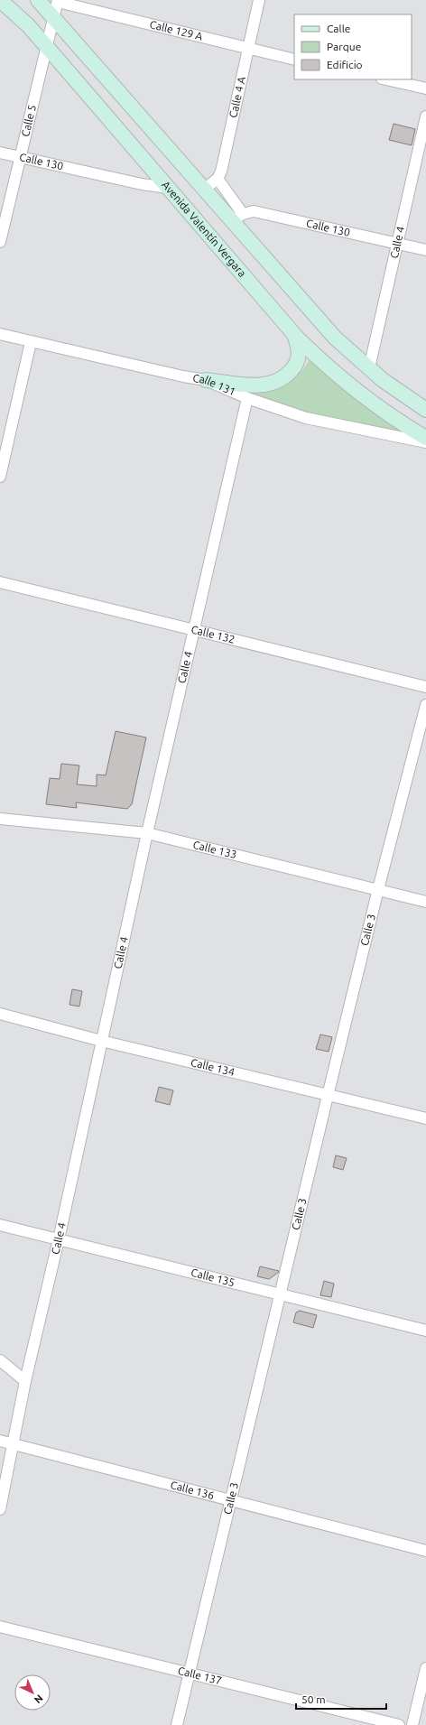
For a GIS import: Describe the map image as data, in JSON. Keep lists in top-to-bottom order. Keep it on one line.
{"streets":{"main road":["Avenida Valentín Vergara"],"street":["Calle 129 A","Calle 4 A","Calle 5","Calle 130","Calle 4","Calle 131","Calle 132","Calle 133","Calle 3","Calle 134","Calle 135","Calle 136","Calle 137"]},"crossings":[["Calle 129 A","Calle 4 A"],["Calle 129 A","Calle 5"],["Calle 5","Calle 130"],["Calle 5","Avenida Valentín Vergara"],["Calle 130","Avenida Valentín Vergara"],["Calle 130","Calle 4"],["Calle 4","Calle 131"],["Calle 4","Calle 132"],["Calle 4","Calle 133"],["Calle 4","Calle 134"],["Calle 4","Calle 135"],["Calle 4","Calle 136"],["Calle 133","Calle 3"],["Calle 3","Calle 134"],["Calle 3","Calle 135"],["Calle 3","Calle 136"],["Calle 3","Calle 137"]],"legend":["Calle","Parque","Edificio"],"scale_bar":"50 m","north":"bottom right"}
